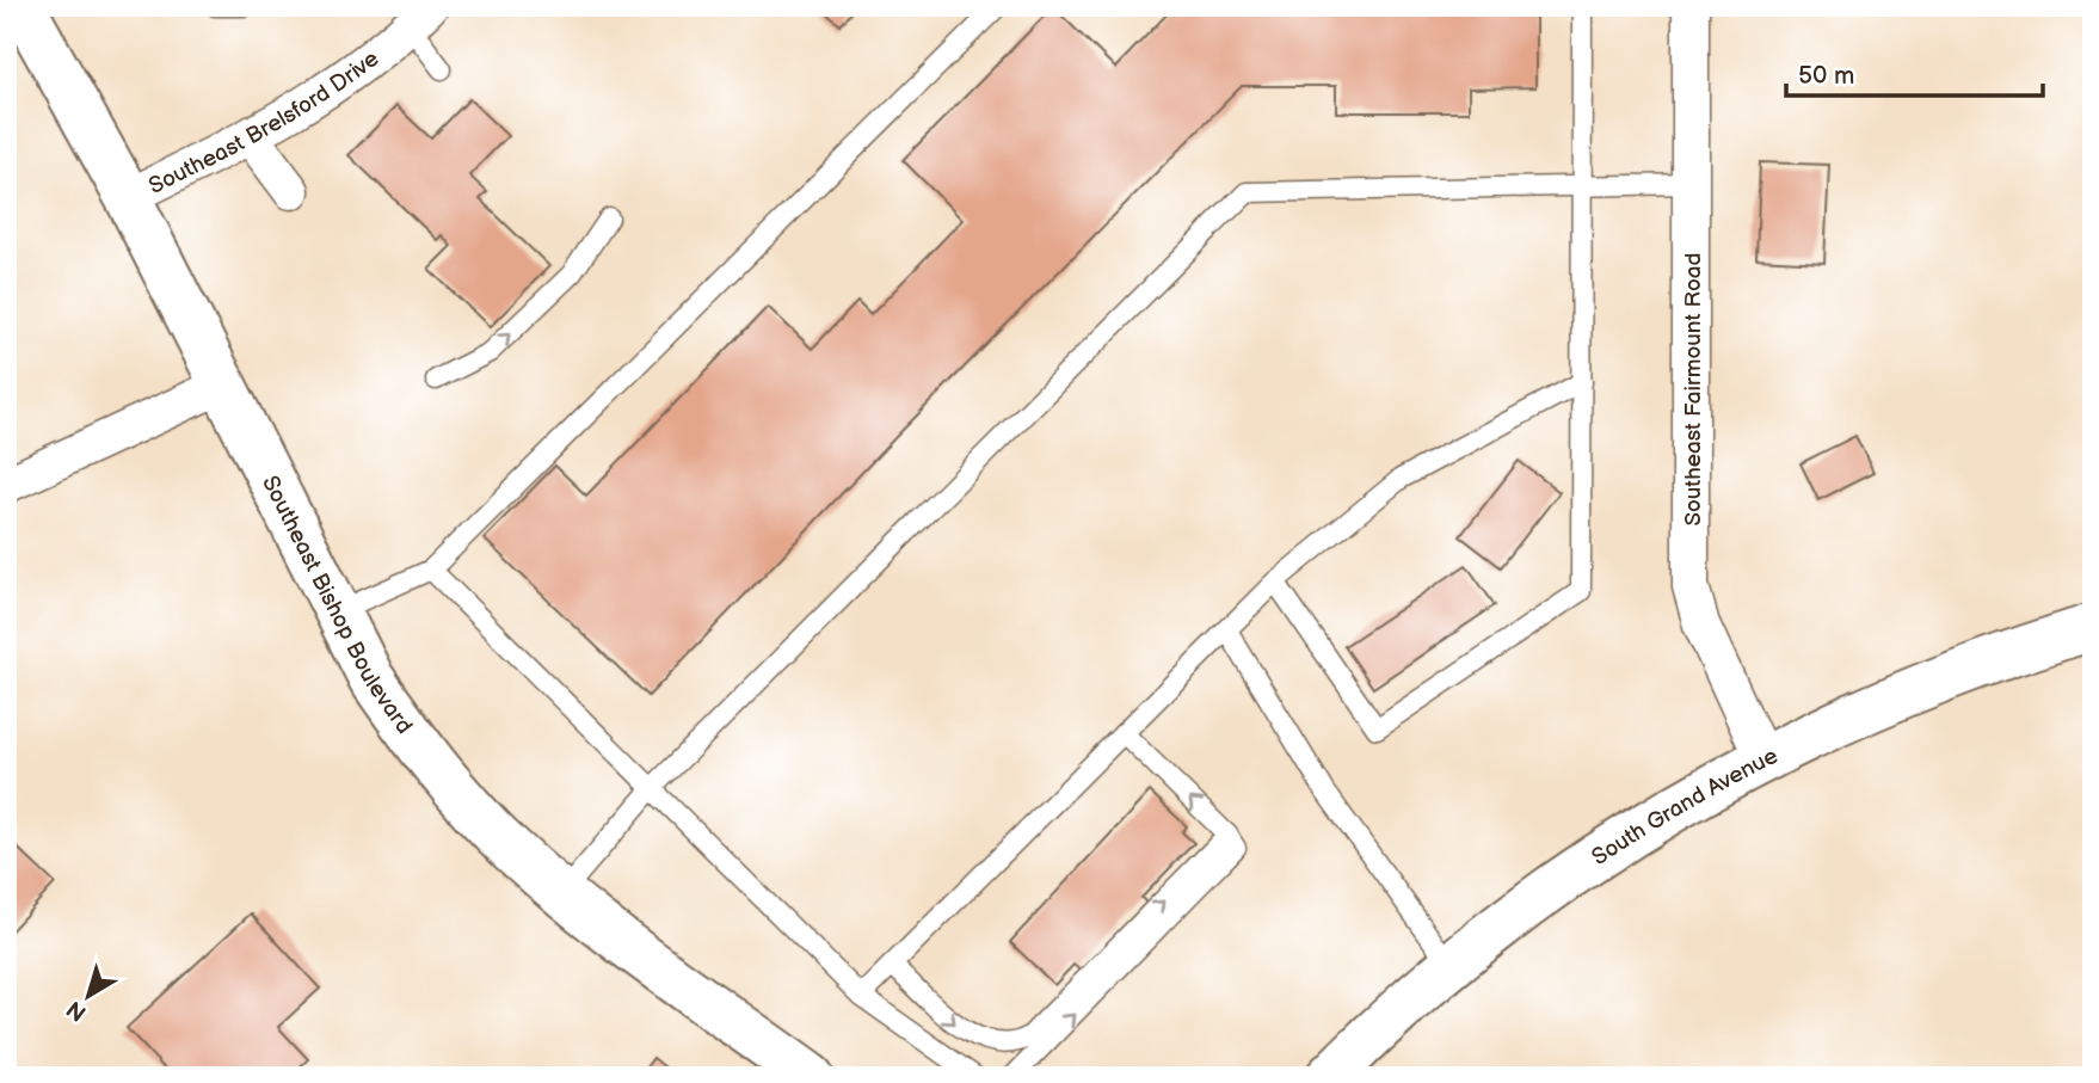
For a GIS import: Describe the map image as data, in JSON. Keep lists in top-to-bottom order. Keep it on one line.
{"streets":{"street":["Southeast Brelsford Drive","Southeast Fairmount Road","Southeast Bishop Boulevard","South Grand Avenue"]},"crossings":[["Southeast Brelsford Drive","Southeast Bishop Boulevard"],["Southeast Fairmount Road","South Grand Avenue"]],"scale_bar":"50 m","north":"bottom left"}
